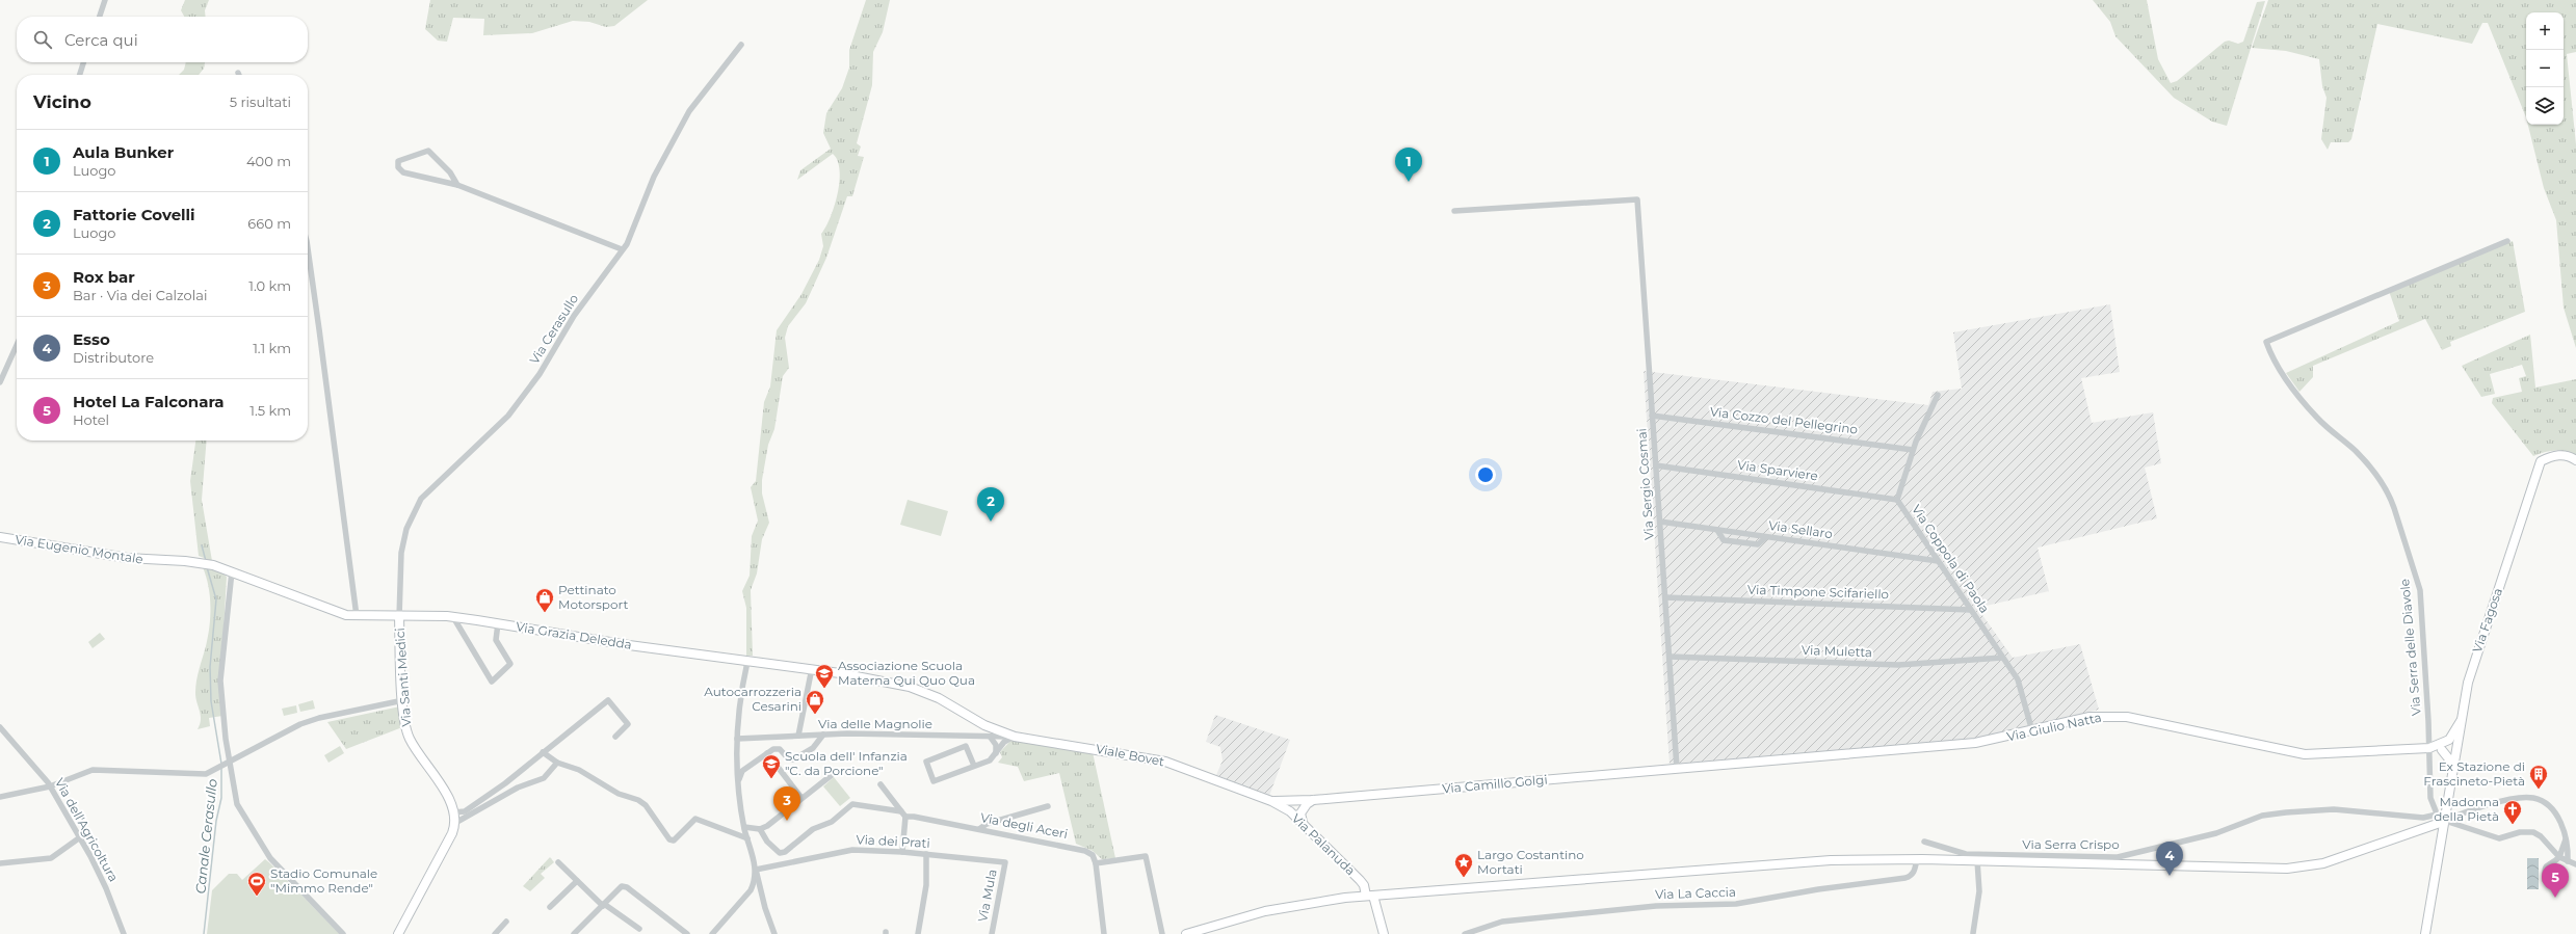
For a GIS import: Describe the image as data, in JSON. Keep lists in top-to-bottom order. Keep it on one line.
{"streets":{"street":["Via Cerasullo","Via Cozzo del Pellegrino","Via Sparviere","Via Sergio Cosmai","Via Sellaro","Via Eugenio Montale","Via Coppola di Paola","Via Timpone Scifariello","Via Fagosa","Via Grazia Deledda","Via Serra delle Diavole","Via Muletta","Via Santi Medici","Via delle Magnolie","Via Giulio Natta","Viale Bovet","Via Camillo Golgi","Via degli Aceri","Via dell'Agricoltura","Via dei Prati","Via Palanuda","Via Serra Crispo","Via La Caccia","Via Mula"]},"crossings":[["Via Cerasullo","Via Grazia Deledda"],["Via Cerasullo","Via Santi Medici"],["Via Cozzo del Pellegrino","Via Sergio Cosmai"],["Via Cozzo del Pellegrino","Via Coppola di Paola"],["Via Sparviere","Via Sergio Cosmai"],["Via Sparviere","Via Coppola di Paola"],["Via Sergio Cosmai","Via Sellaro"],["Via Sergio Cosmai","Via Timpone Scifariello"],["Via Sergio Cosmai","Via Muletta"],["Via Sergio Cosmai","Via Giulio Natta"],["Via Sergio Cosmai","Via Camillo Golgi"],["Via Sellaro","Via Coppola di Paola"],["Via Eugenio Montale","Via Grazia Deledda"],["Via Coppola di Paola","Via Timpone Scifariello"],["Via Coppola di Paola","Via Muletta"],["Via Coppola di Paola","Via Giulio Natta"],["Via Fagosa","Via Serra delle Diavole"],["Via Fagosa","Via Giulio Natta"],["Via Grazia Deledda","Via Santi Medici"],["Via Grazia Deledda","Viale Bovet"],["Via Serra delle Diavole","Via Giulio Natta"],["Via Serra delle Diavole","Via Serra Crispo"],["Via delle Magnolie","Viale Bovet"],["Via Giulio Natta","Via Camillo Golgi"],["Viale Bovet","Via Camillo Golgi"],["Viale Bovet","Via Palanuda"],["Via Camillo Golgi","Via Palanuda"],["Via dei Prati","Via Mula"]],"water":["Canale Cerasullo"],"places":{"shop":["Pettinato Motorsport","Autocarrozzeria Cesarini"],"school or university":["Associazione Scuola Materna Qui Quo Qua","Scuola dell' Infanzia \"C. da Porcione\""],"building":["Ex Stazione di Frascineto-Pietà"],"church":["Madonna della Pietà"],"place":["Largo Costantino Mortati"],"sports":["Stadio Comunale \"Mimmo Rende\""]},"page":{"map_buttons":["+","−"],"search":"Cerca qui","heading":["Vicino","5 risultati"],"list":[{"mark":"1","name":"Aula Bunker","note":"Luogo","value":"400 m"},{"mark":"2","name":"Fattorie Covelli","note":"Luogo","value":"660 m"},{"mark":"3","name":"Rox bar","note":"Bar · Via dei Calzolai","value":"1.0 km"},{"mark":"4","name":"Esso","note":"Distributore","value":"1.1 km"},{"mark":"5","name":"Hotel La Falconara","note":"Hotel","value":"1.5 km"}],"pins":["1","2","3","4","5"]}}
